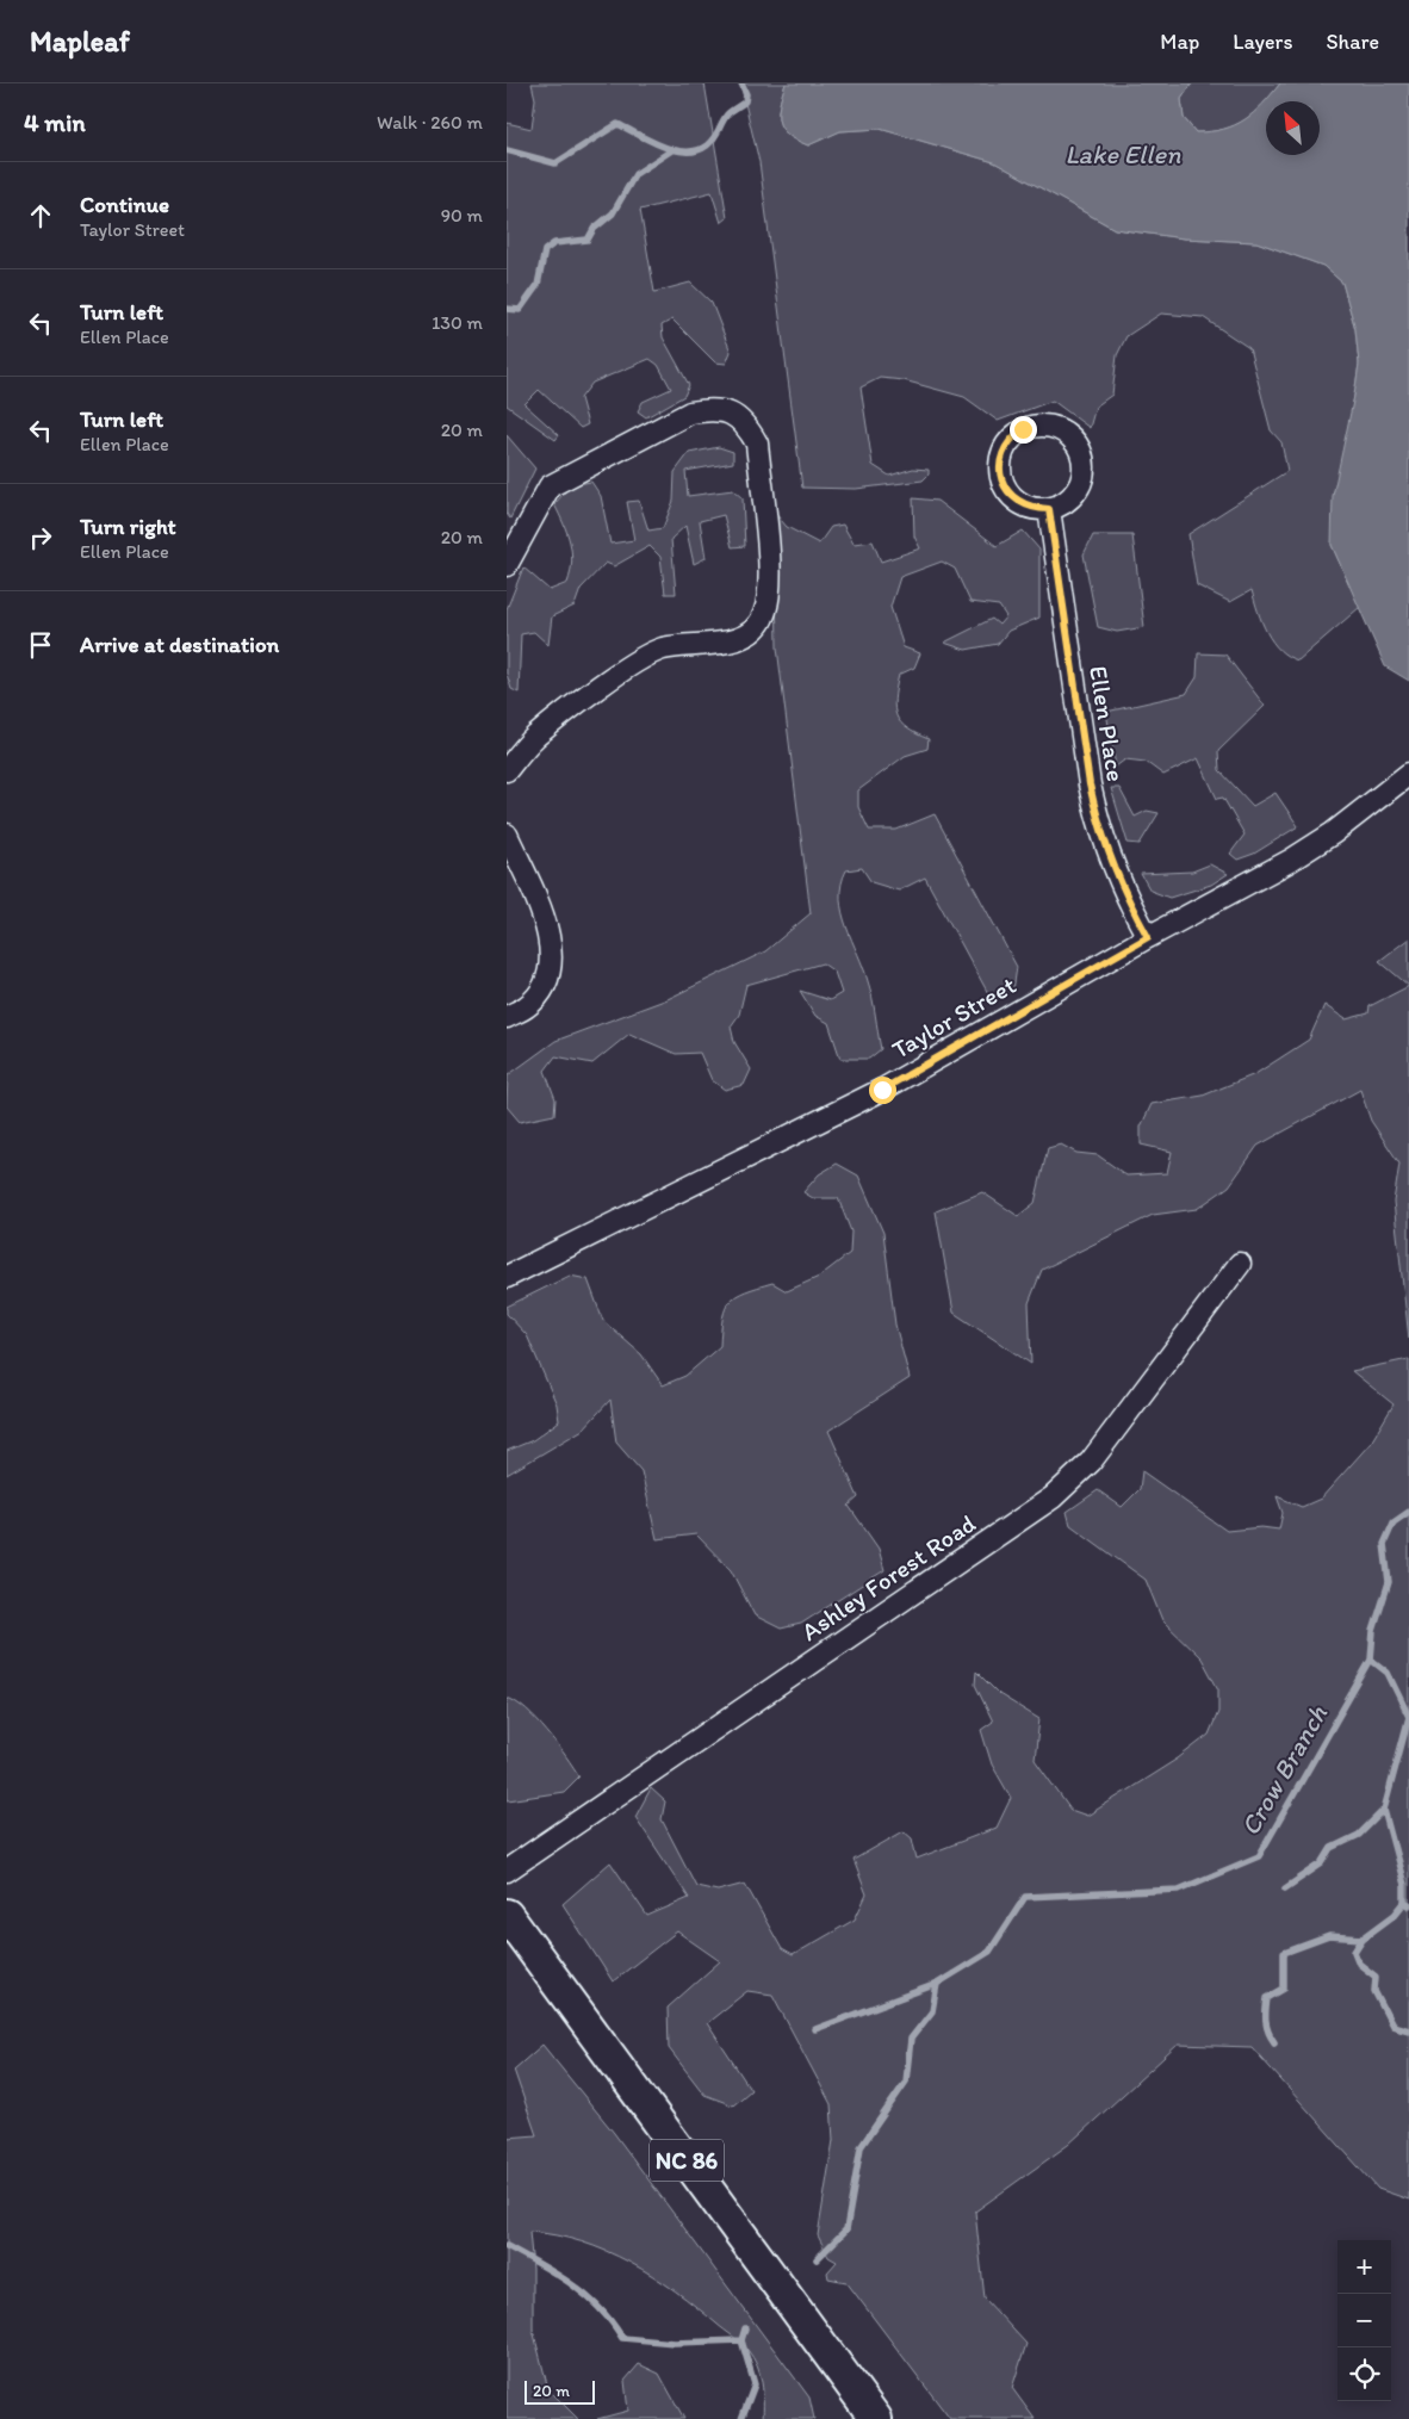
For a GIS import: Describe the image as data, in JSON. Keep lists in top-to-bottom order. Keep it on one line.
{"streets":{"main road":["NC 86"],"street":["Ellen Place","Taylor Street","Ashley Forest Road"]},"crossings":[["Ellen Place","Taylor Street"]],"water":["Lake Ellen","Crow Branch"],"scale_bar":"20 m","north":"top left","page":{"header":"Mapleaf","nav":["Map","Layers","Share"],"heading":["4 min","Walk · 260 m"],"list":[["Continue","Taylor Street","90 m"],["Turn left","Ellen Place","130 m"],["Turn left","Ellen Place","20 m"],["Turn right","Ellen Place","20 m"],"Arrive at destination"],"map_buttons":["+","−"],"scale":"20 m"}}
